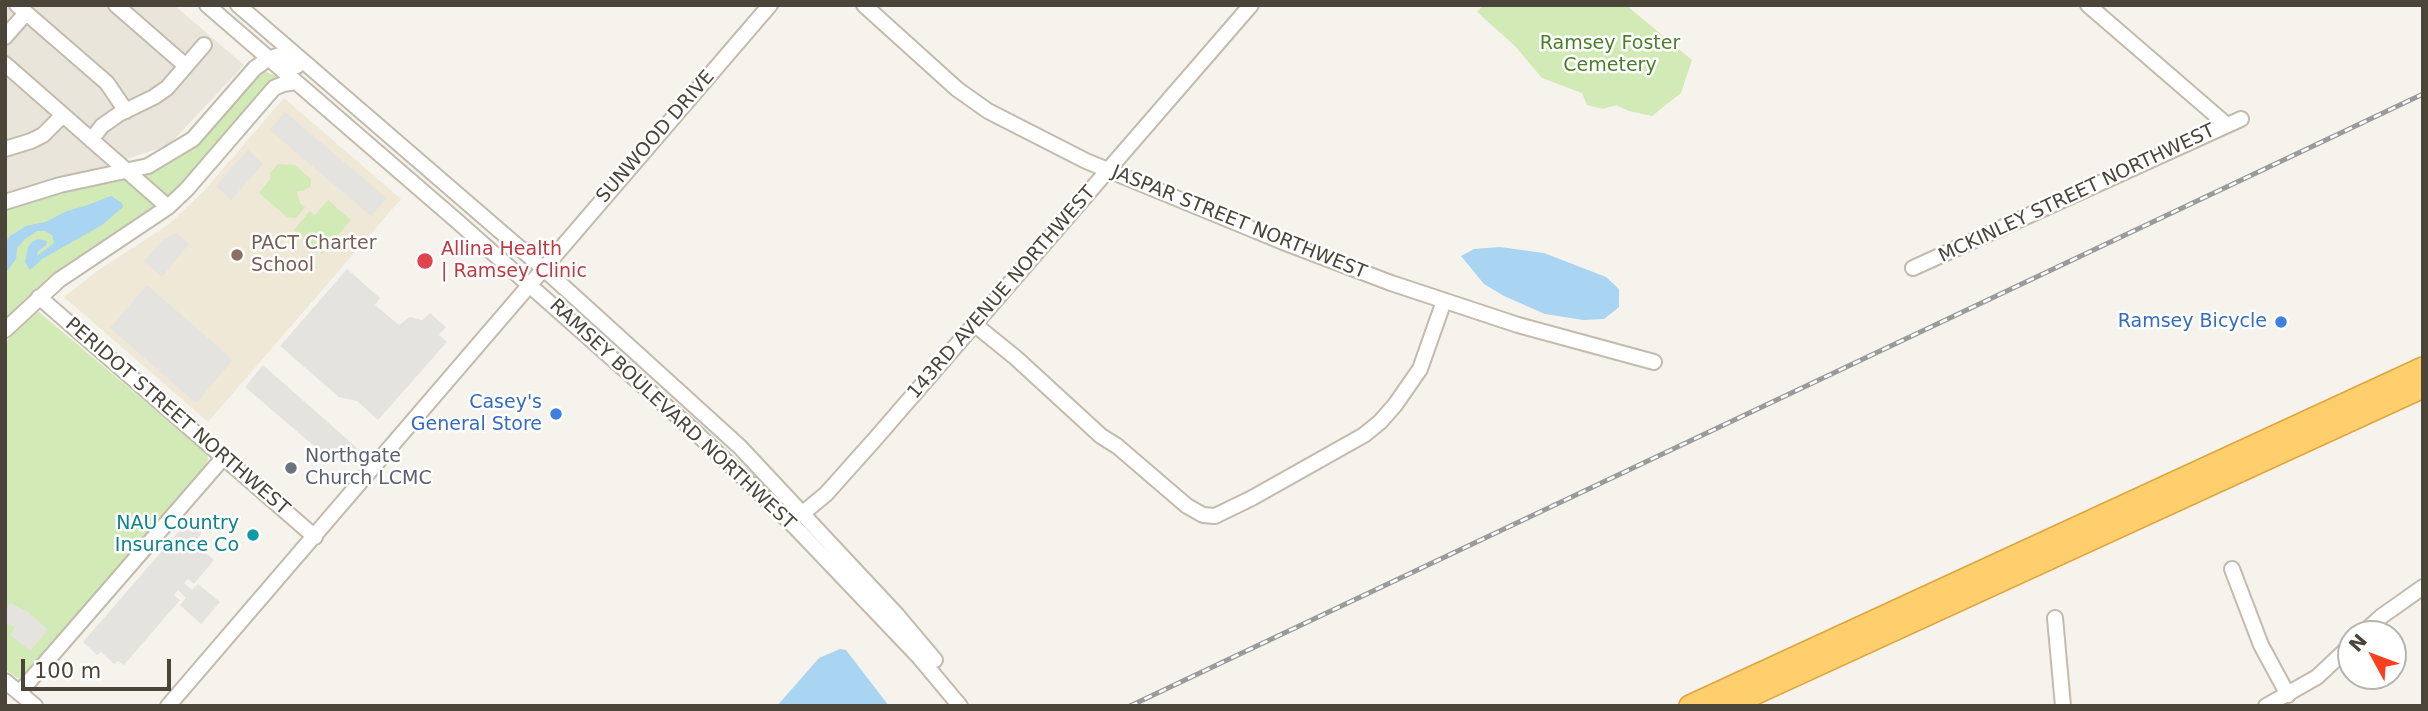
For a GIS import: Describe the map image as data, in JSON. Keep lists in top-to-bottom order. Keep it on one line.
{"streets":{"street":["SUNWOOD DRIVE","MCKINLEY STREET NORTHWEST","JASPAR STREET NORTHWEST","143RD AVENUE NORTHWEST","RAMSEY BOULEVARD NORTHWEST","PERIDOT STREET NORTHWEST"]},"crossings":[["SUNWOOD DRIVE","RAMSEY BOULEVARD NORTHWEST"],["SUNWOOD DRIVE","PERIDOT STREET NORTHWEST"],["JASPAR STREET NORTHWEST","143RD AVENUE NORTHWEST"],["143RD AVENUE NORTHWEST","RAMSEY BOULEVARD NORTHWEST"]],"parks":["Ramsey Foster Cemetery"],"places":["PACT Charter School","Allina Health | Ramsey Clinic","Ramsey Bicycle","Casey's General Store","Northgate Church LCMC","NAU Country Insurance Co"],"scale_bar":"100 m","north":"top left"}
